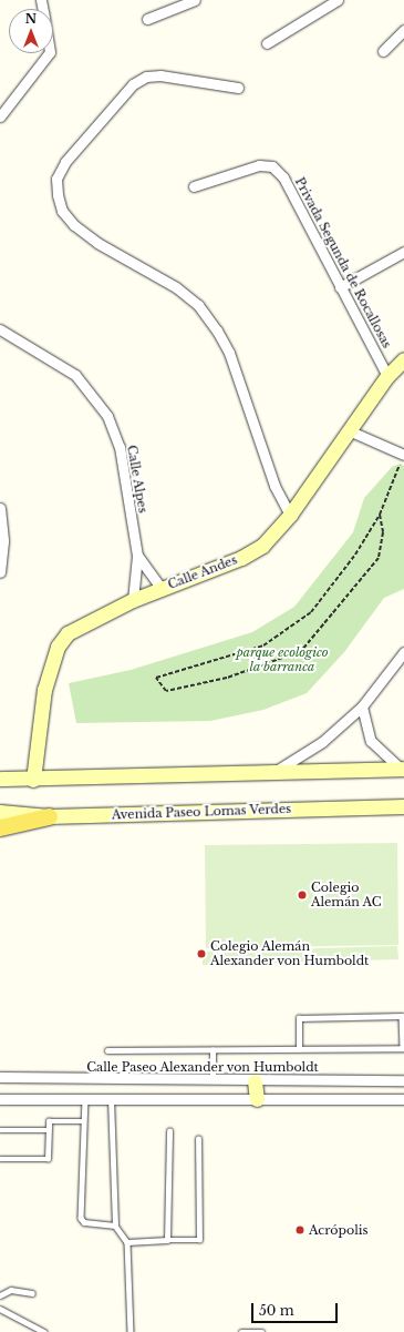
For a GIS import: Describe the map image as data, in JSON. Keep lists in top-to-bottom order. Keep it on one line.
{"streets":{"main road":["Calle Andes","Avenida Paseo Lomas Verdes"],"street":["Privada Segunda de Rocallosas","Calle Alpes","Calle Paseo Alexander von Humboldt"]},"crossings":[["Privada Segunda de Rocallosas","Calle Andes"],["Calle Alpes","Calle Andes"]],"parks":["parque ecologico la barranca"],"places":["Colegio Alemán AC","Colegio Alemán Alexander von Humboldt","Acrópolis"],"scale_bar":"50 m","north":"top"}
